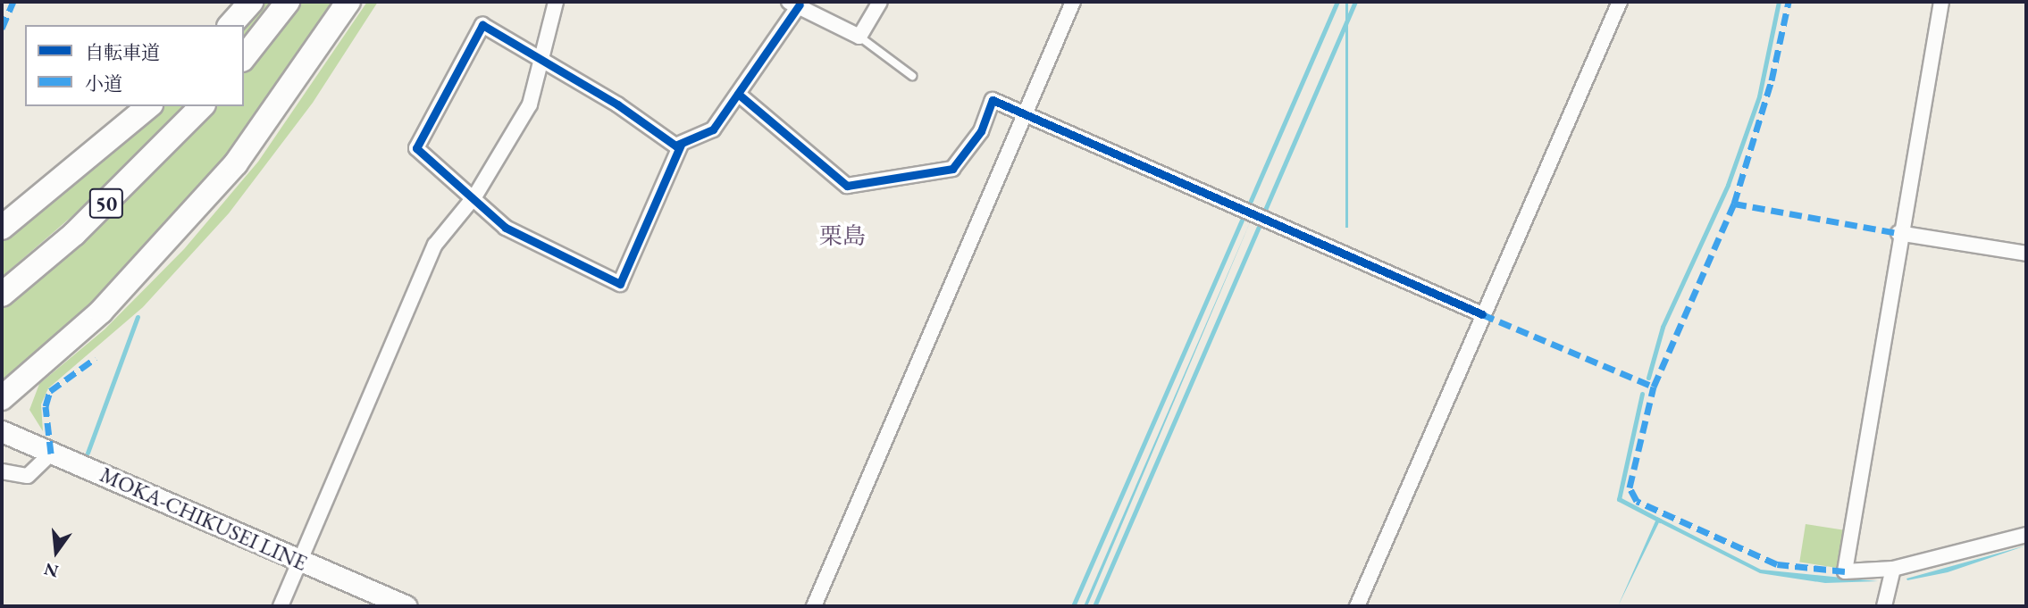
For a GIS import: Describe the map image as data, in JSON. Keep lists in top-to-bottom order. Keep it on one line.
{"streets":{"highway":["50"],"main road":["MOKA-CHIKUSEI LINE"]},"districts":["栗島"],"legend":["自転車道","小道"],"north":"bottom"}
